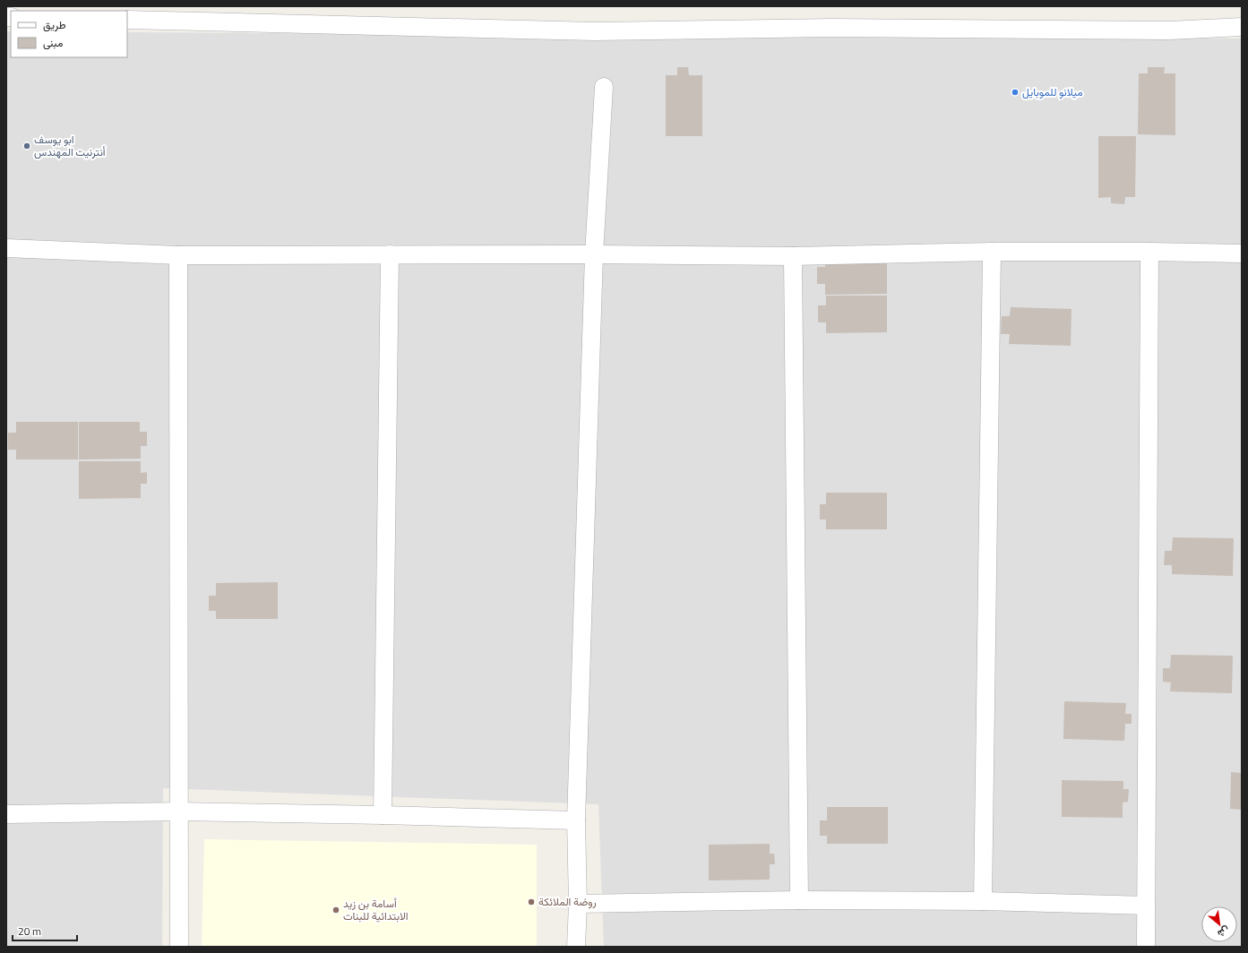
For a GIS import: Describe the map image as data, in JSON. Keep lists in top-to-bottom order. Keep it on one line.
{"places":["ميلانو للموبايل","ابو يوسف أنترنيت المهندس","روضة الملائكة","أسامة بن زيد الابتدائية للبنات"],"legend":["طريق","مبنى"],"scale_bar":"20 m","north":"bottom right"}
